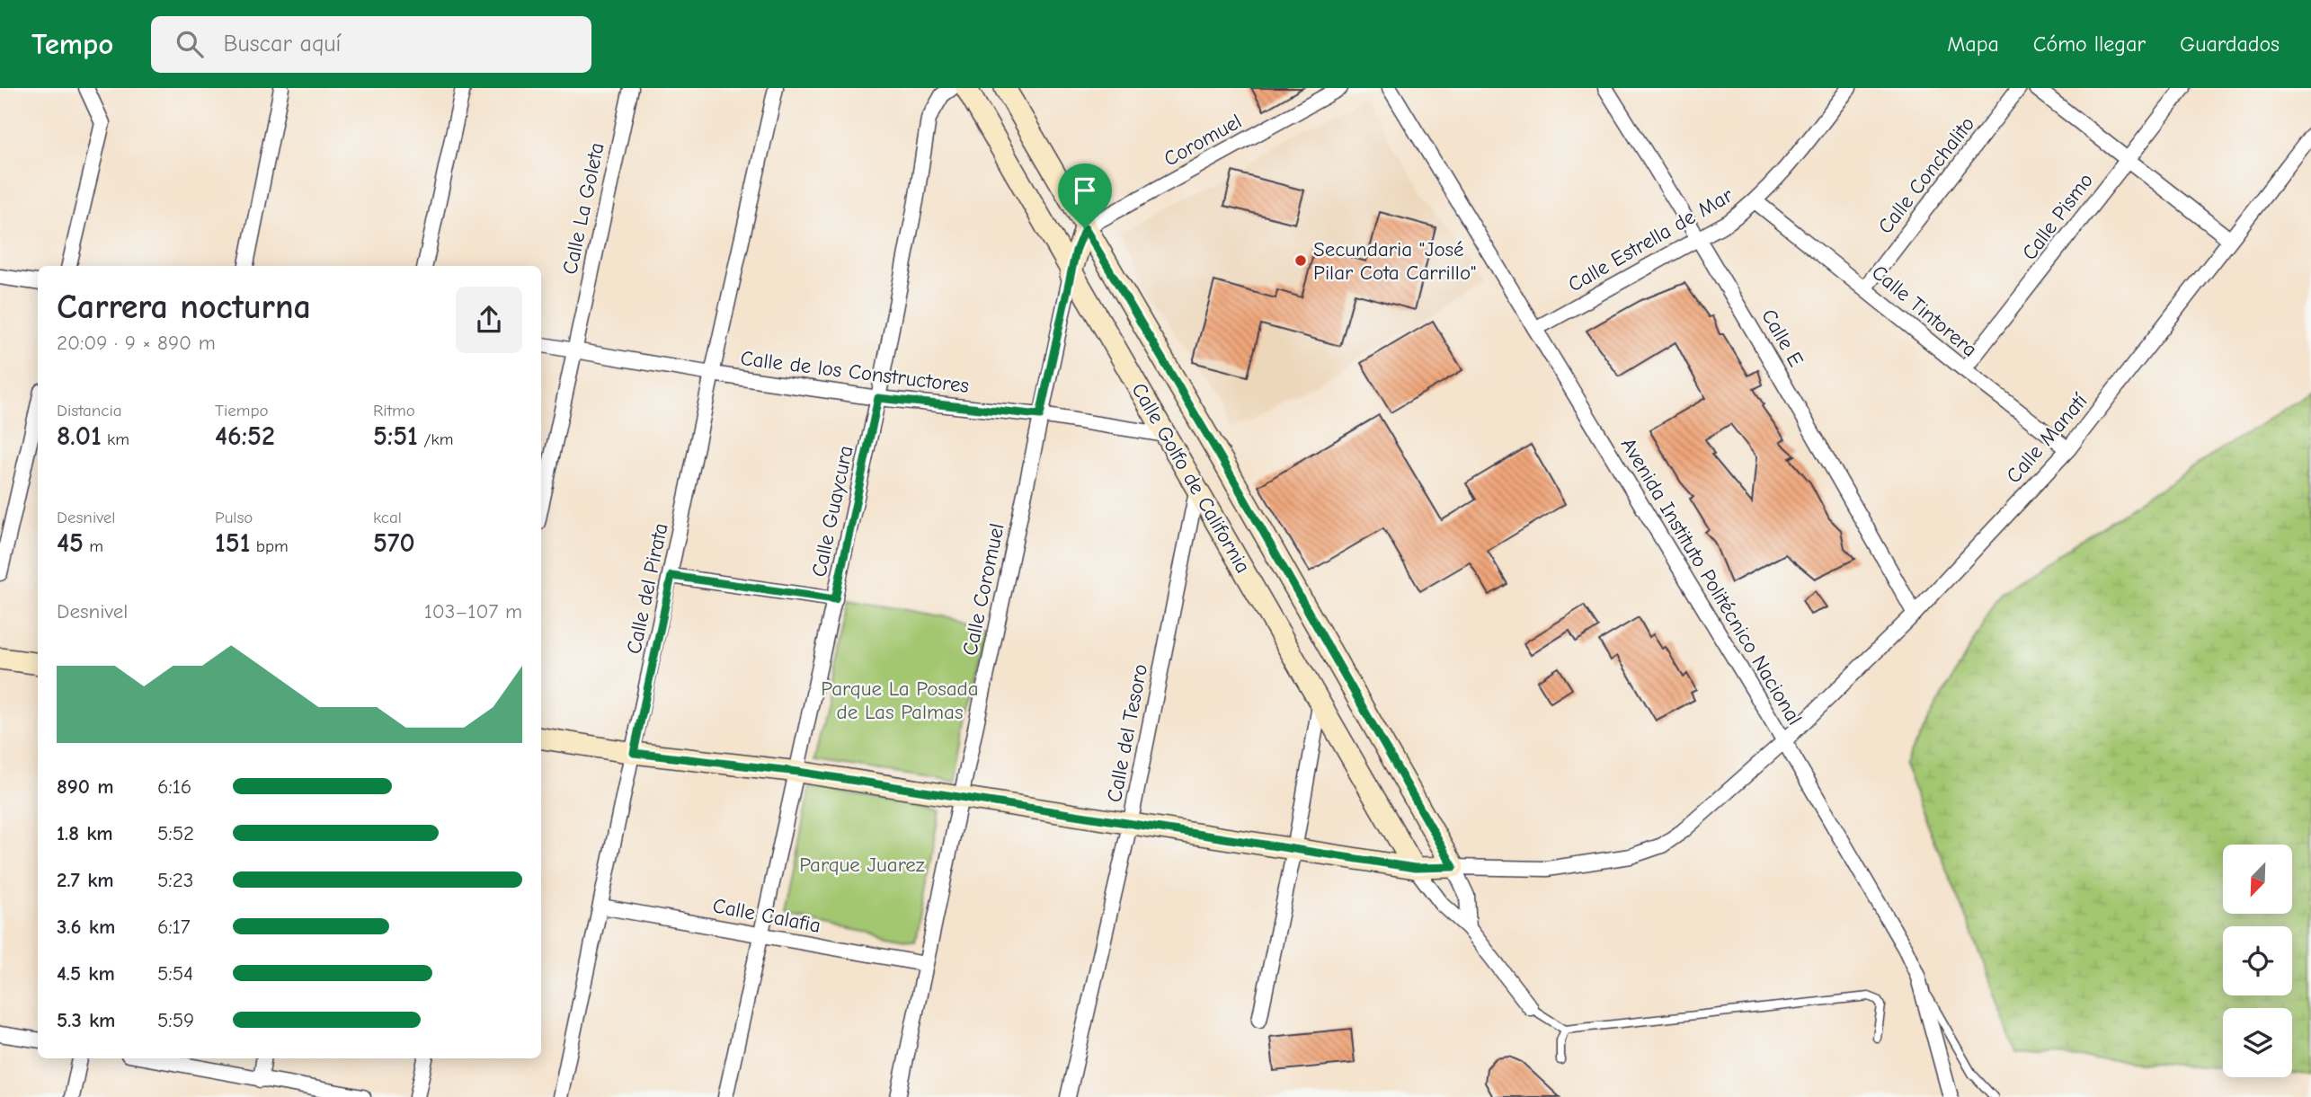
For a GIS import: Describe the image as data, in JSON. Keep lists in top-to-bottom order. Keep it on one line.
{"streets":{"street":["Coromuel","Calle Conchalito","Calle La Goleta","Calle Pismo","Calle Estrella de Mar","Calle Tintorera","Calle E","Calle de los Constructores","Calle Manatí","Calle Golfo de California","Calle Guaycura","Avenida Instituto Politécnico Nacional","Calle del Pirata","Calle Coromuel","Calle del Tesoro","Calle Calafia"]},"crossings":[["Coromuel","Calle Golfo de California"],["Calle Conchalito","Calle Tintorera"],["Calle La Goleta","Calle de los Constructores"],["Calle Pismo","Calle Tintorera"],["Calle Estrella de Mar","Calle Tintorera"],["Calle Estrella de Mar","Calle E"],["Calle Estrella de Mar","Avenida Instituto Politécnico Nacional"],["Calle Tintorera","Calle Manatí"],["Calle E","Calle Manatí"],["Calle de los Constructores","Calle Golfo de California"],["Calle de los Constructores","Calle Guaycura"],["Calle de los Constructores","Calle del Pirata"],["Calle de los Constructores","Calle Coromuel"],["Calle Manatí","Calle Golfo de California"],["Calle Manatí","Avenida Instituto Politécnico Nacional"],["Calle Golfo de California","Calle Coromuel"],["Calle Golfo de California","Calle del Tesoro"],["Calle Guaycura","Calle Calafia"],["Calle del Pirata","Calle Calafia"],["Calle Coromuel","Calle Calafia"]],"parks":["Parque La Posada de Las Palmas","Parque Juarez"],"places":["Secundaria \"José Pilar Cota Carrillo\""],"north":"bottom left","page":{"header":"Tempo","search":"Buscar aquí","nav":["Mapa","Cómo llegar","Guardados"],"heading":["Carrera nocturna","20:09 · 9 × 890 m"],"stats":[["Distancia","8.01 km"],["Tiempo","46:52"],["Ritmo","5:51 /km"],["Desnivel","45 m"],["Pulso","151 bpm"],["kcal","570"]],"chart":["Desnivel","103–107 m"],"list":[{"name":"890 m","note":"6:16"},{"name":"1.8 km","note":"5:52"},{"name":"2.7 km","note":"5:23"},{"name":"3.6 km","note":"6:17"},{"name":"4.5 km","note":"5:54"},{"name":"5.3 km","note":"5:59"}]}}
